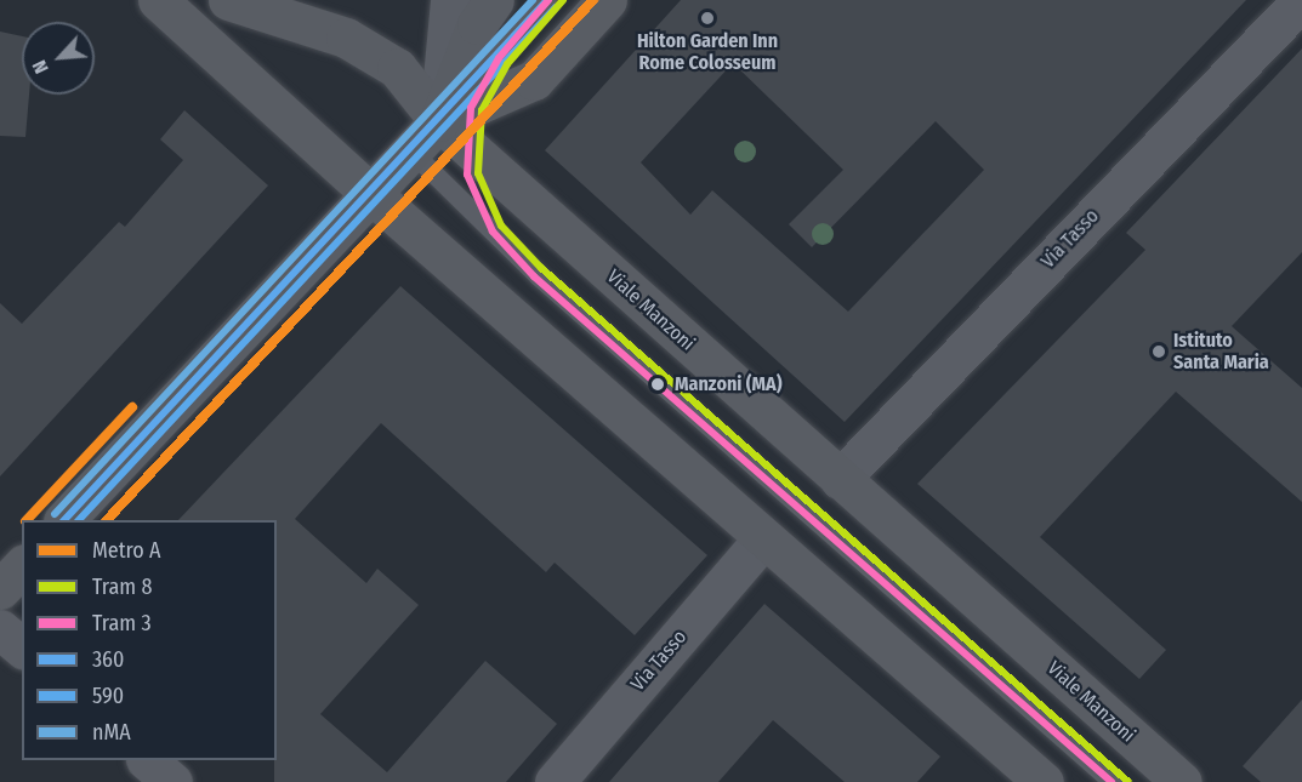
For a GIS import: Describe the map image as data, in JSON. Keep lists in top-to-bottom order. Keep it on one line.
{"streets":{"main road":["Viale Manzoni"],"street":["Via Tasso"]},"crossings":[["Via Tasso","Viale Manzoni"]],"places":["Hilton Garden Inn Rome Colosseum","Istituto Santa Maria","Manzoni (MA)"],"lines":["metro line A","tram line 8","tram line 3","transit line 360","transit line nMA","transit line 590"],"legend":["Metro A","Tram 8","Tram 3","360","590","nMA"],"north":"bottom left"}
